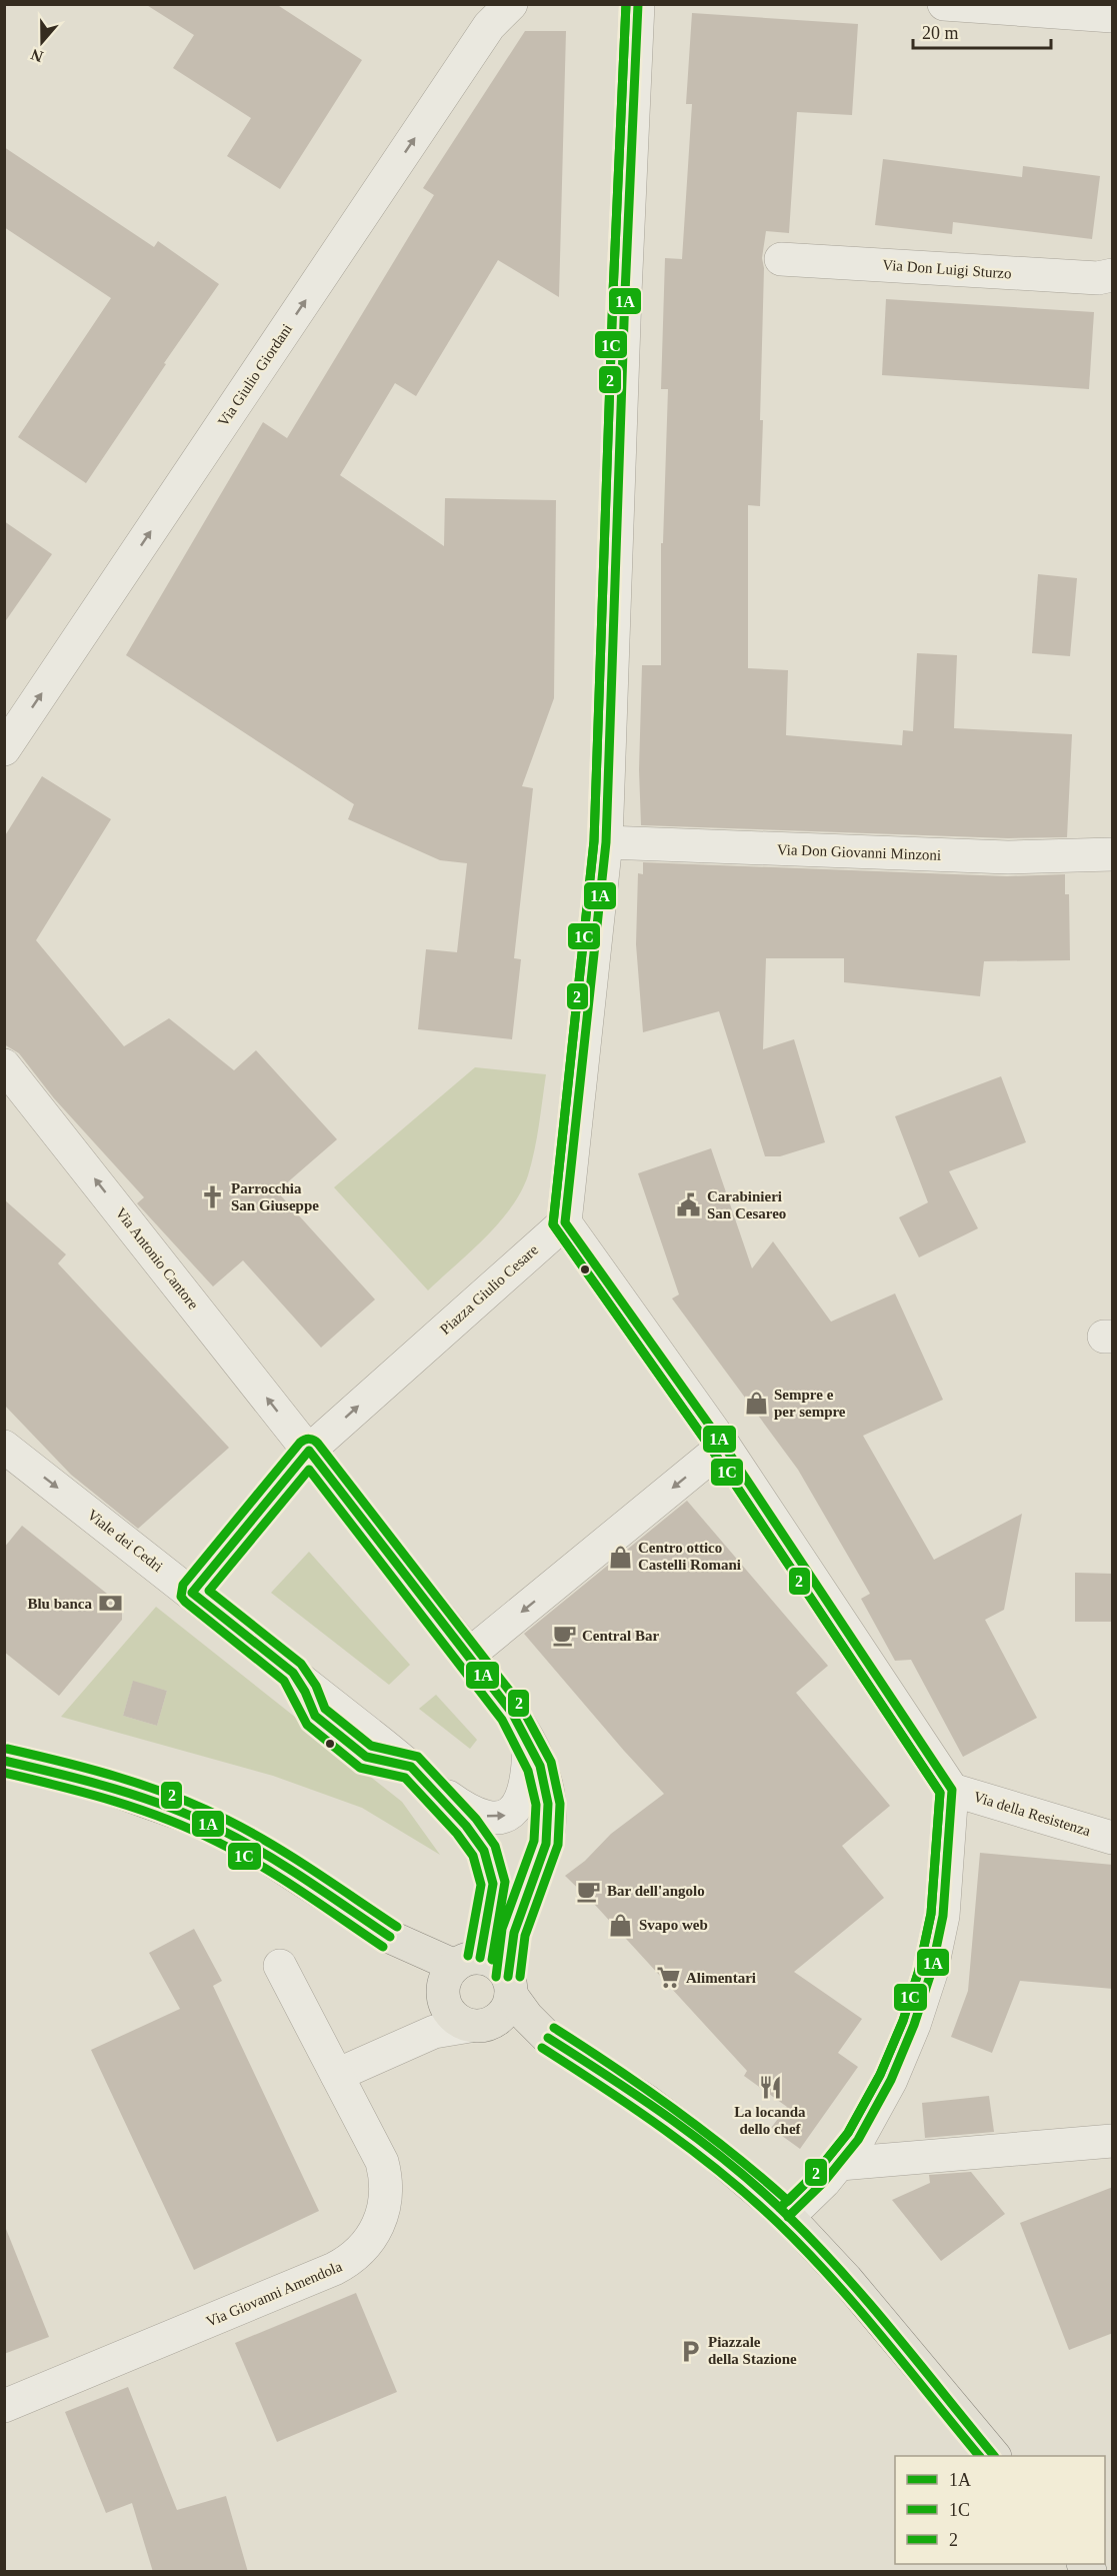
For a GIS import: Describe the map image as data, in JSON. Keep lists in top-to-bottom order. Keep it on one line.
{"streets":{"street":["Via Don Luigi Sturzo","Via Giulio Giordani","Via Don Giovanni Minzoni","Via Antonio Cantore","Piazza Giulio Cesare","Viale dei Cedri","Via della Resistenza","Via Giovanni Amendola"]},"crossings":[["Via Antonio Cantore","Piazza Giulio Cesare"],["Piazza Giulio Cesare","Viale dei Cedri"]],"one_way":["Via Giulio Giordani","Via Antonio Cantore"],"places":{"church":["Parrocchia San Giuseppe"],"public building":["Carabinieri San Cesareo"],"shop":["Sempre e per sempre","Centro ottico Castelli Romani","Svapo web"],"bank":["Blu banca"],"cafe":["Central Bar","Bar dell'angolo"],"supermarket":["Alimentari"],"restaurant":["La locanda dello chef"],"parking":["Piazzale della Stazione"]},"lines":["transit line 1A","transit line 1C","transit line 2"],"legend":["1A","1C","2"],"scale_bar":"20 m","north":"bottom"}
